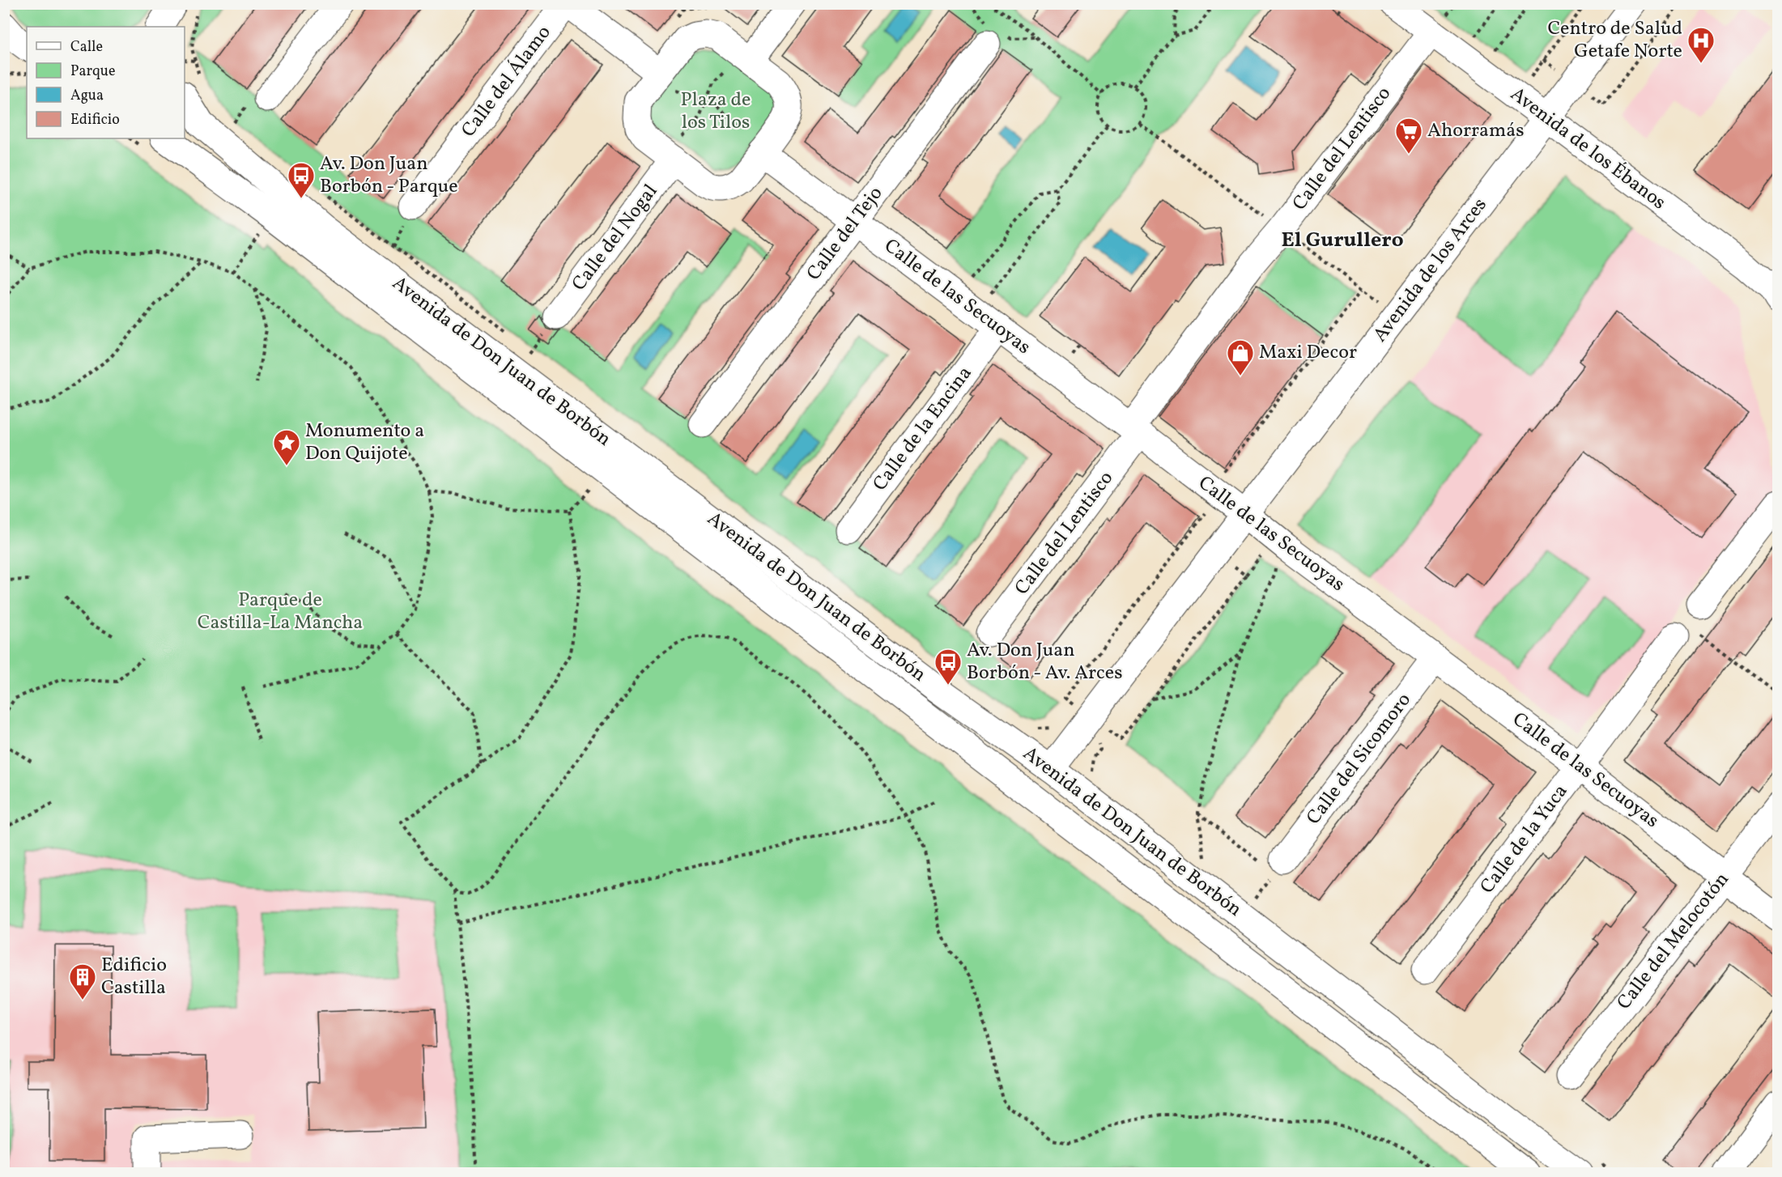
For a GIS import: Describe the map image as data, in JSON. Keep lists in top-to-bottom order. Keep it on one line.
{"streets":{"street":["Calle del Álamo","Calle del Lentisco","Avenida de los Ébanos","Calle del Tejo","Calle del Nogal","Avenida de los Arces","Calle de las Secuoyas","Avenida de Don Juan de Borbón","Calle de la Encina","Calle del Sicomoro","Calle de la Yuca","Calle del Melocotón"]},"crossings":[["Calle del Lentisco","Avenida de los Ébanos"],["Calle del Lentisco","Calle de las Secuoyas"],["Avenida de los Ébanos","Avenida de los Arces"],["Calle del Tejo","Calle de las Secuoyas"],["Avenida de los Arces","Calle de las Secuoyas"],["Avenida de los Arces","Avenida de Don Juan de Borbón"],["Calle de las Secuoyas","Calle de la Encina"],["Calle de las Secuoyas","Calle del Sicomoro"],["Calle de las Secuoyas","Calle de la Yuca"],["Calle de las Secuoyas","Calle del Melocotón"]],"districts":["El Gurullero"],"parks":["Plaza de los Tilos","Parque de Castilla-La Mancha"],"places":{"hospital":["Centro de Salud Getafe Norte"],"supermarket":["Ahorramás"],"bus stop":["Av. Don Juan Borbón - Parque","Av. Don Juan Borbón - Av. Arces"],"shop":["Maxi Decor"],"place":["Monumento a Don Quijote"],"building":["Edificio Castilla"]},"legend":["Calle","Parque","Agua","Edificio"]}
